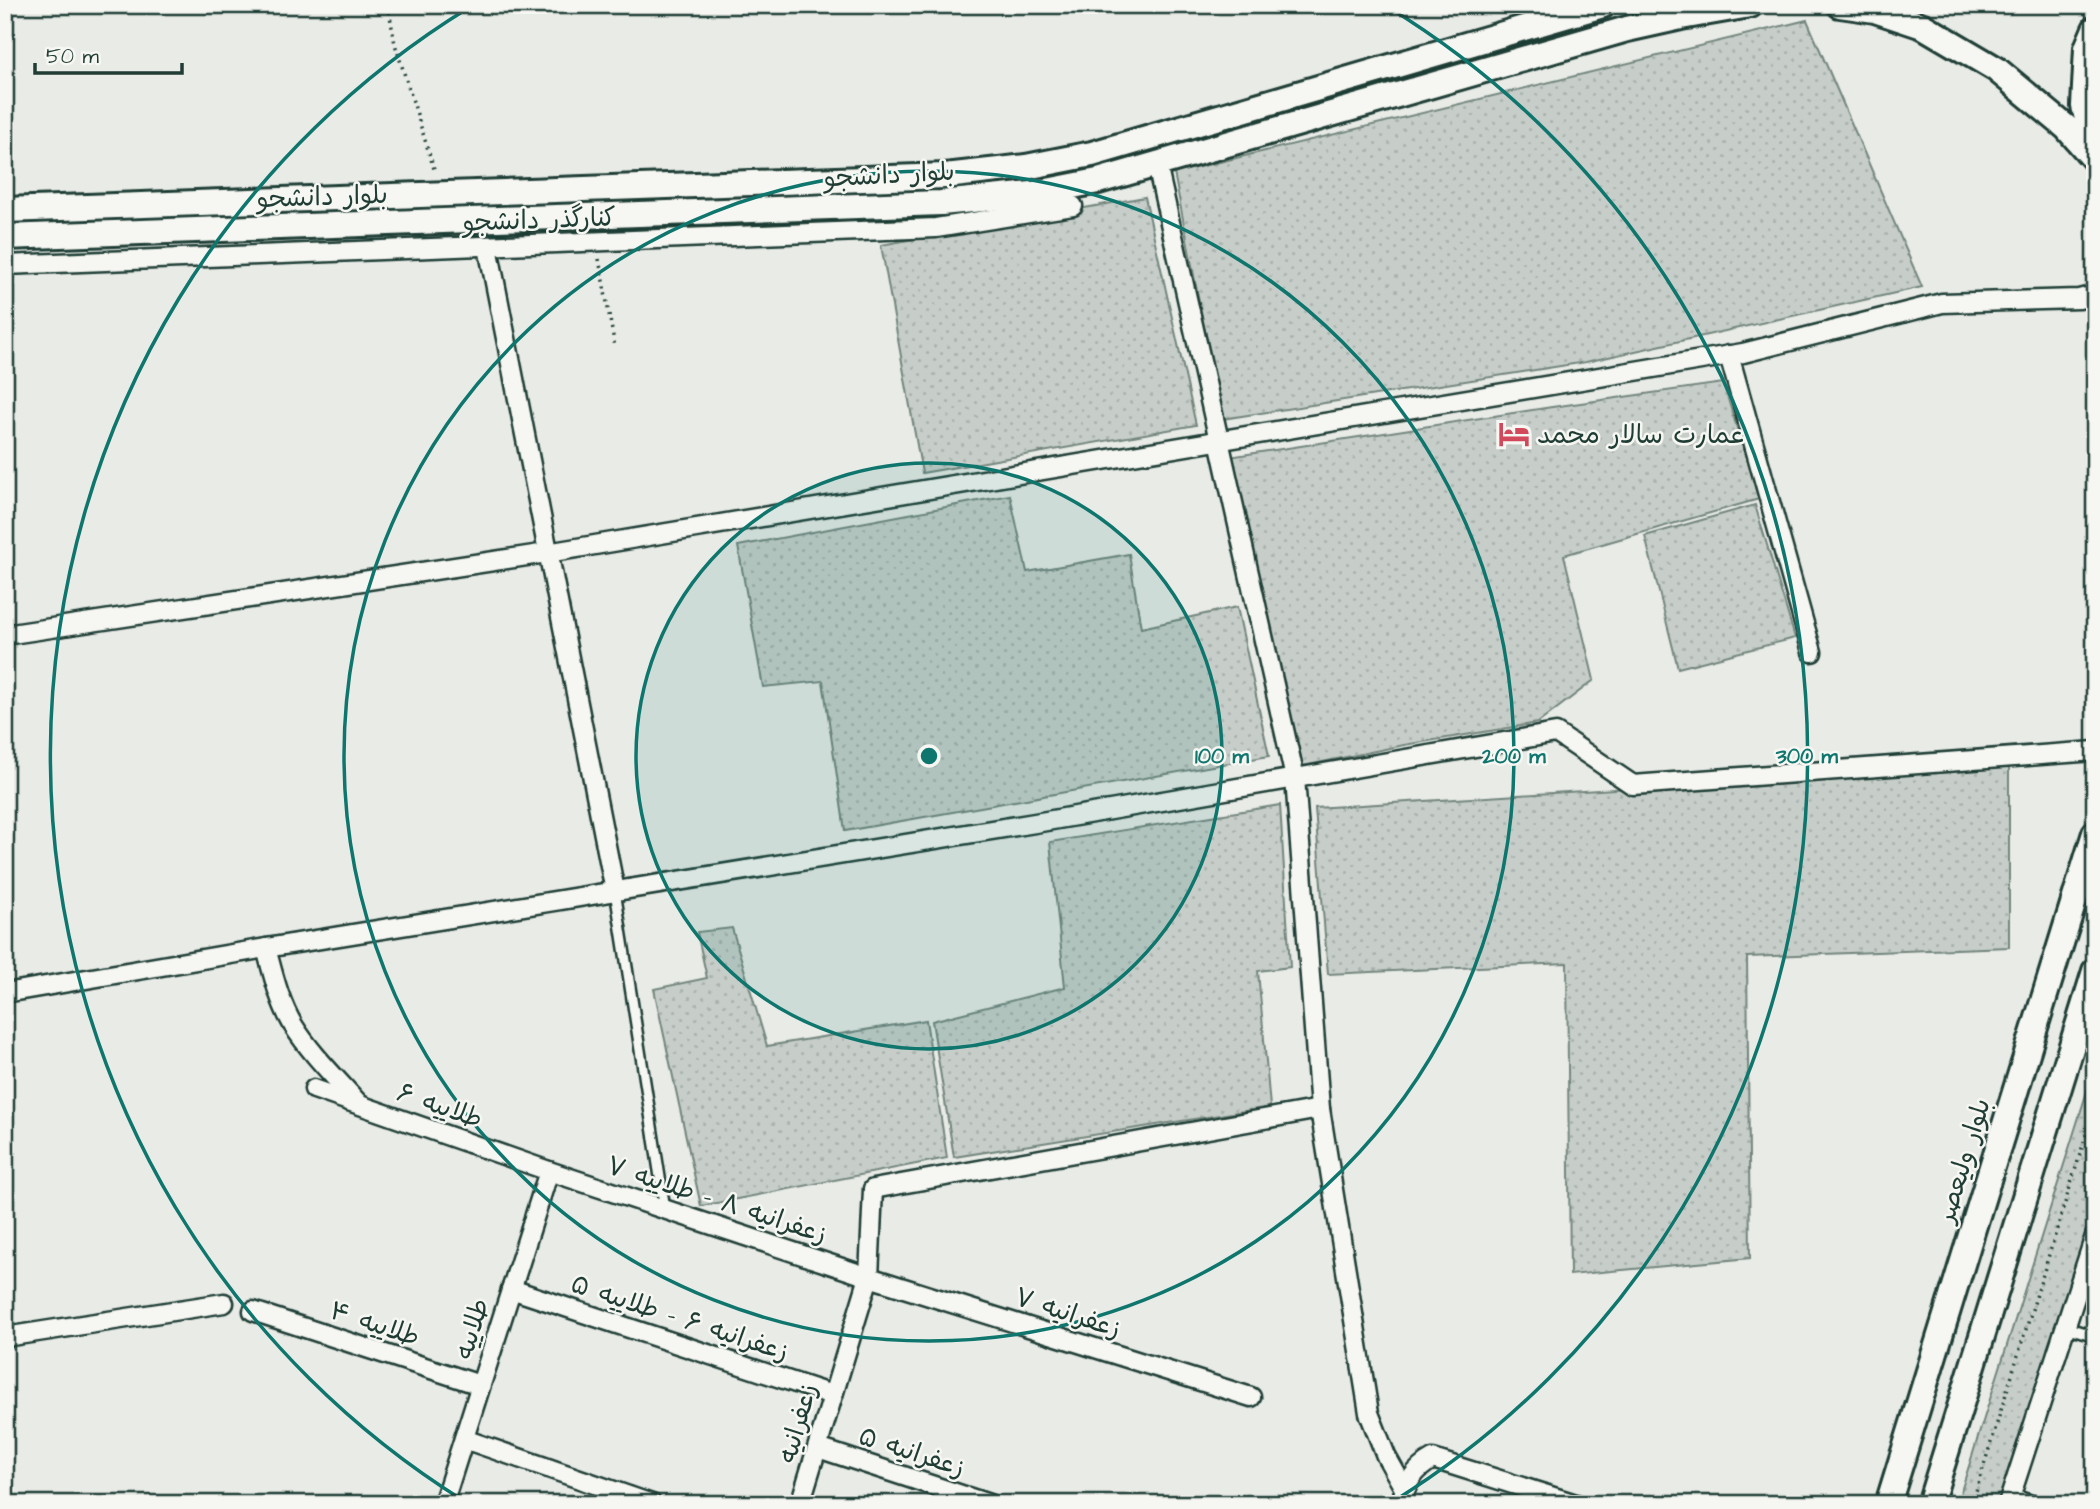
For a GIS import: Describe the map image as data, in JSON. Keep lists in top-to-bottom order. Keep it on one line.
{"streets":{"main road":["بلوار دانشجو","بلوار ولیعصر"],"street":["کنارگذر دانشجو","طلاییه ۶","زعفرانیه ۸ - طلاییه ۷","زعفرانیه ۷","زعفرانیه ۶ - طلاییه ۵","طلاییه ۴","طلاییه","زعفرانیه","زعفرانیه ۵"]},"crossings":[["طلاییه ۶","زعفرانیه ۸ - طلاییه ۷"],["طلاییه ۶","طلاییه"],["زعفرانیه ۸ - طلاییه ۷","زعفرانیه ۷"],["زعفرانیه ۸ - طلاییه ۷","طلاییه"],["زعفرانیه ۸ - طلاییه ۷","زعفرانیه"],["زعفرانیه ۷","زعفرانیه"],["زعفرانیه ۶ - طلاییه ۵","طلاییه"],["زعفرانیه ۶ - طلاییه ۵","زعفرانیه"],["طلاییه ۴","طلاییه"],["زعفرانیه","زعفرانیه ۵"]],"places":{"hotel":["عمارت سالار محمد"]},"scale_bar":"50 m","rings":["100 m","200 m","300 m"]}
